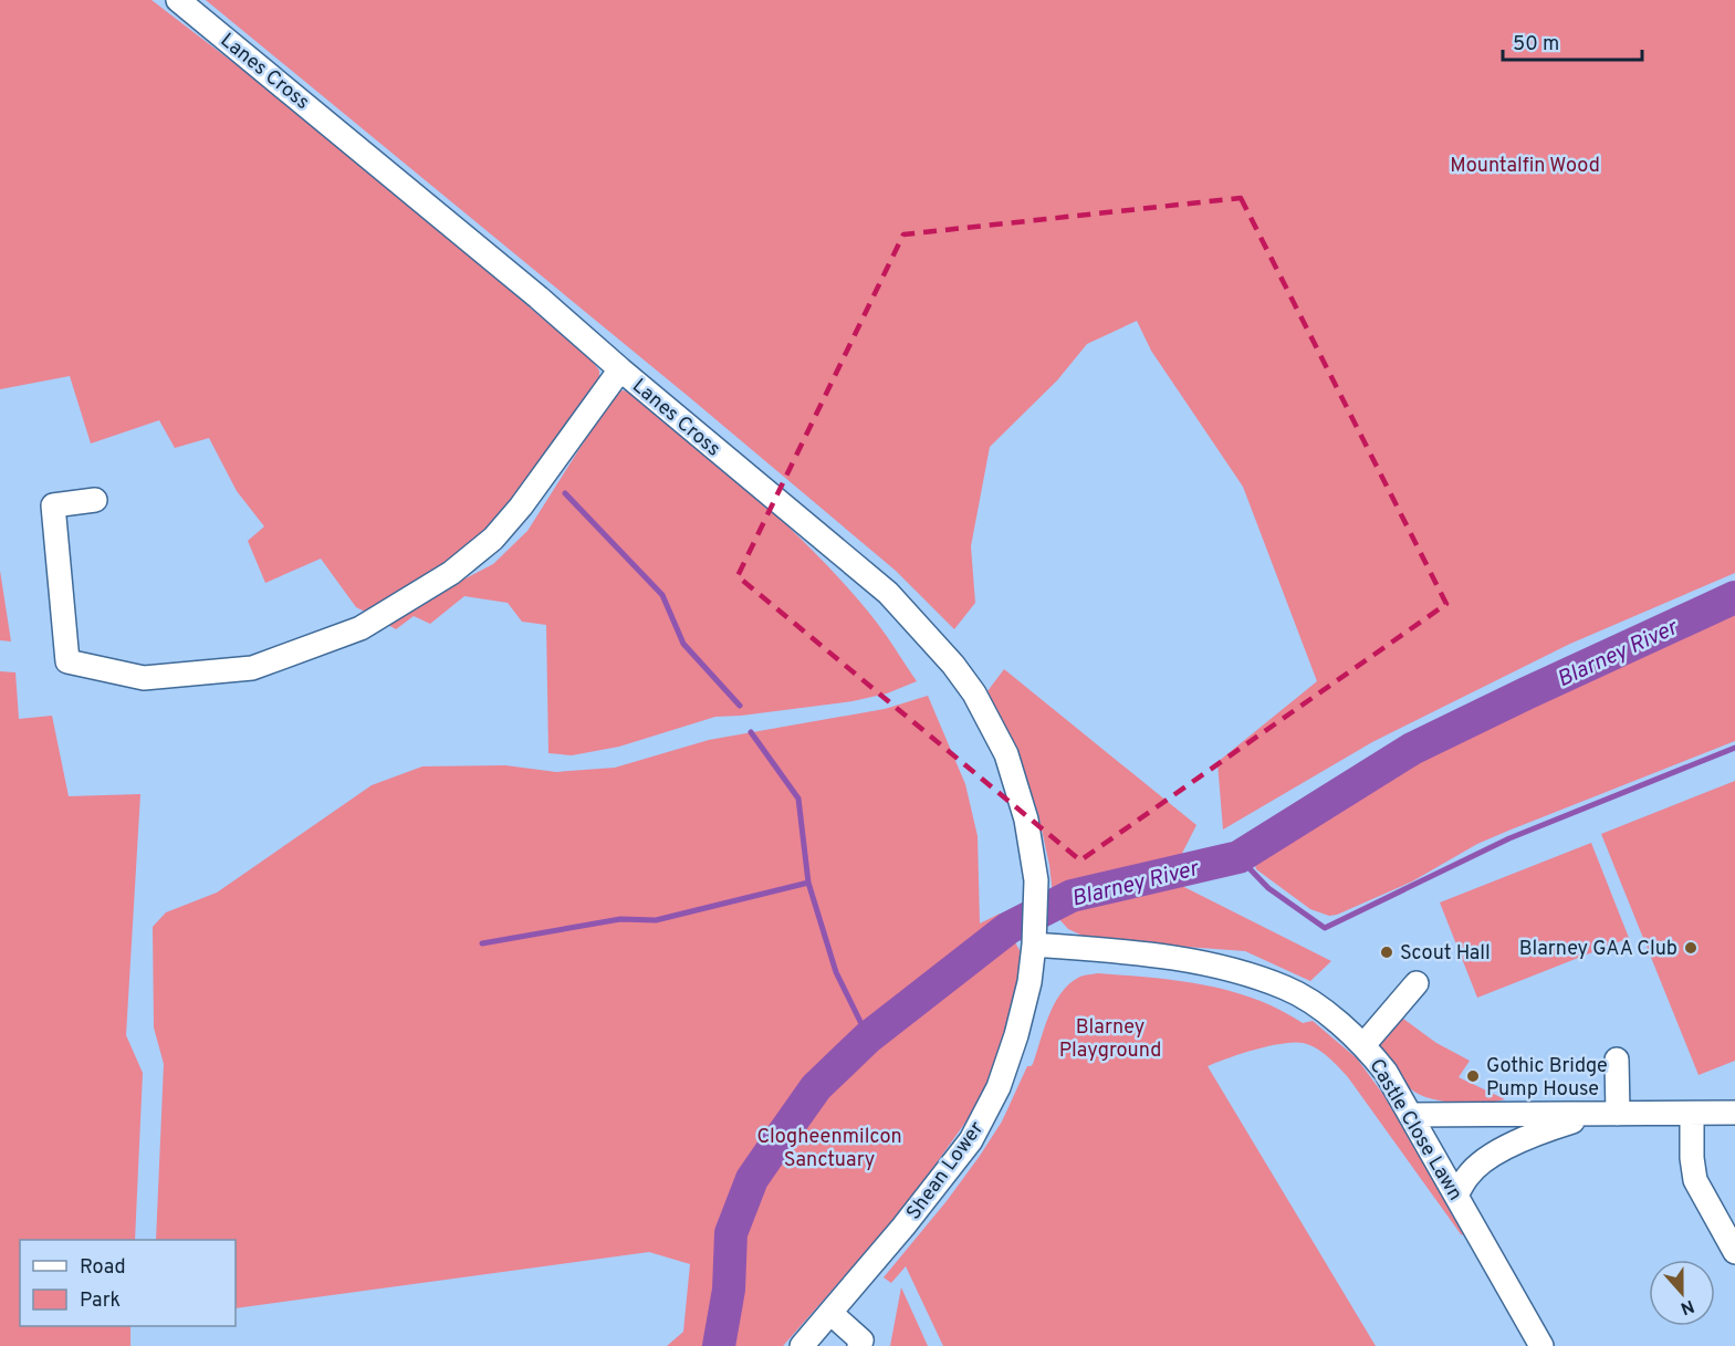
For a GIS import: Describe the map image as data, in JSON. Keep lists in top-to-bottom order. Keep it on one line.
{"streets":{"street":["Lanes Cross","Castle Close Lawn","Shean Lower"]},"crossings":[["Lanes Cross","Castle Close Lawn"],["Lanes Cross","Shean Lower"],["Castle Close Lawn","Shean Lower"]],"water":["Blarney River"],"parks":["Mountalfin Wood","Blarney Playground","Clogheenmilcon Sanctuary"],"places":["Blarney GAA Club","Scout Hall","Gothic Bridge Pump House"],"legend":["Road","Park"],"scale_bar":"50 m","north":"bottom"}
